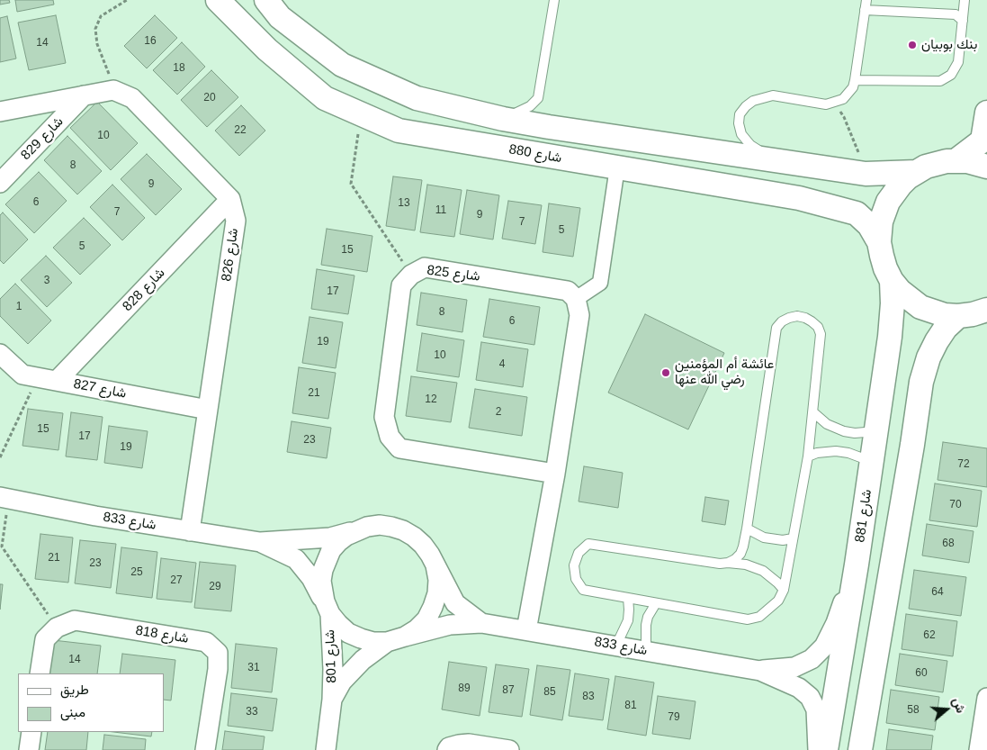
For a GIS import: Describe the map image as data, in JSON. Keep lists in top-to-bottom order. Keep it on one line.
{"streets":{"street":["شارع 829","شارع 880","شارع 826","شارع 825","شارع 828","شارع 827","شارع 881","شارع 833","شارع 818","شارع 801"]},"crossings":[["شارع 826","شارع 828"],["شارع 826","شارع 827"],["شارع 826","شارع 833"],["شارع 828","شارع 827"],["شارع 881","شارع 833"],["شارع 833","شارع 801"]],"places":["بنك بوبيان","عائشة أم المؤمنين رضي الله عنها"],"house_numbers":["16","14","18","20","22","10","8","9","6","13","11","7","9","7","5","5","15","3","17","1","8","6","19","10","4","21","12","2","15","17","23","19","72","70","68","21","23","25","27","29","64","62","14","31","60","89","87","85","83","81","58","33","79"],"legend":["طريق","مبنى"],"north":"right"}
